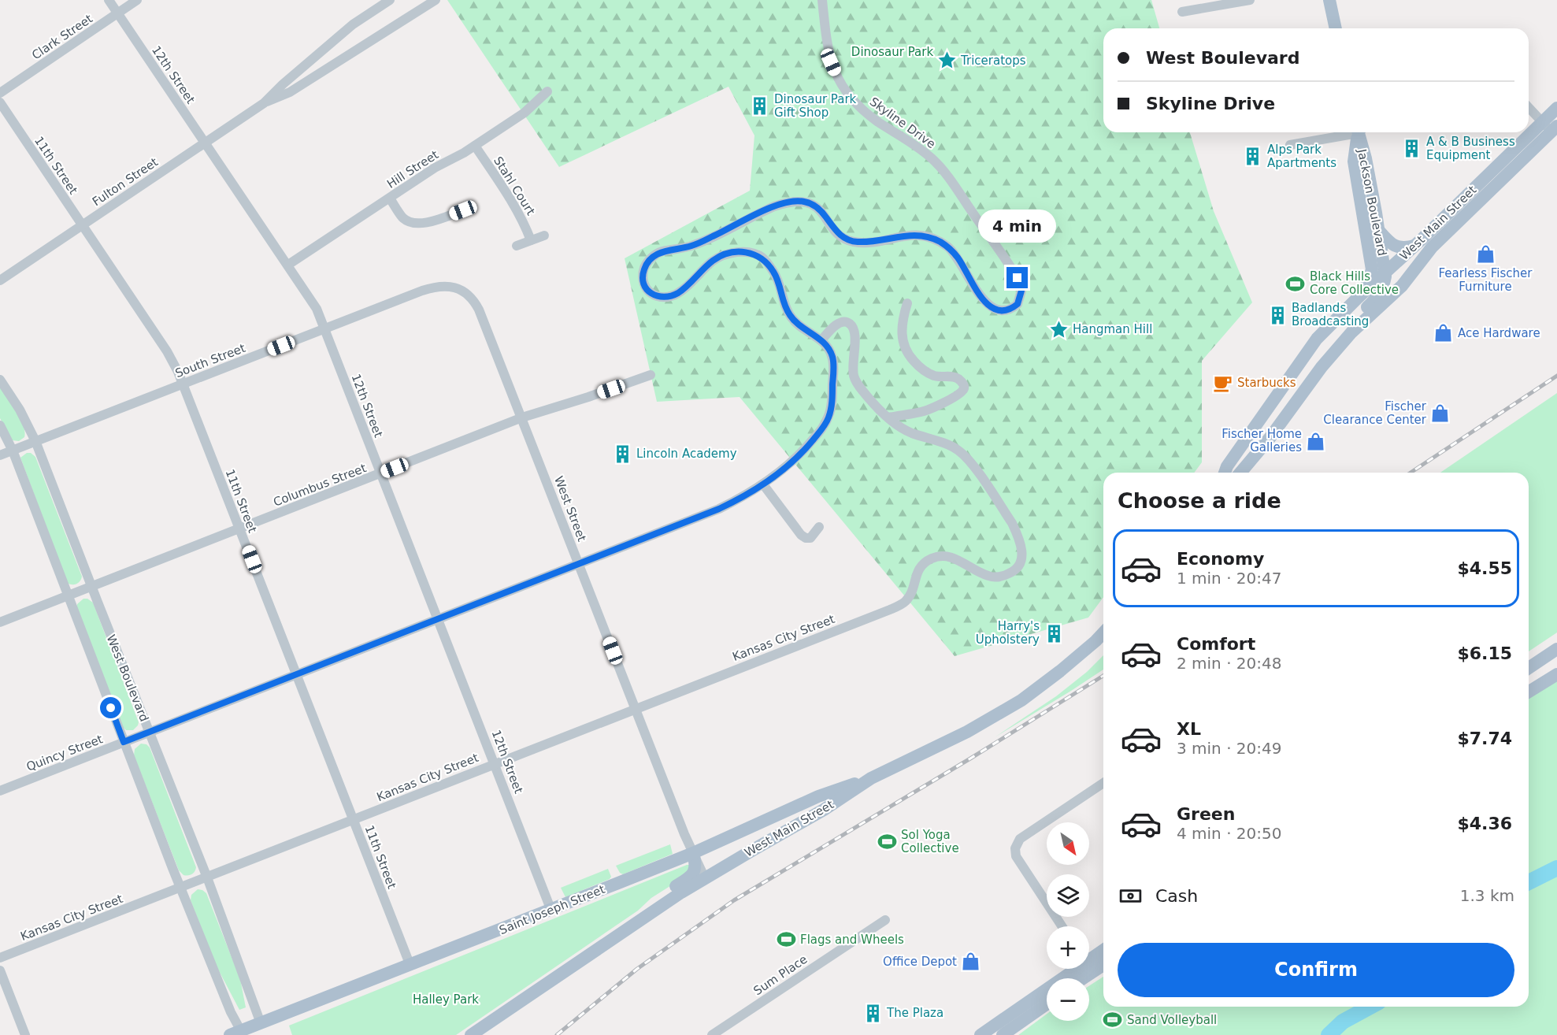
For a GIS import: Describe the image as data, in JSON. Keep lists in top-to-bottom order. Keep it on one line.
{"streets":{"main road":["Jackson Boulevard","West Main Street","Saint Joseph Street"],"street":["Clark Street","12th Street","Skyline Drive","11th Street","Hill Street","Fulton Street","Stahl Court","South Street","Columbus Street","West Street","Kansas City Street","West Boulevard","Quincy Street","Sum Place"]},"crossings":[["Clark Street","12th Street"],["12th Street","Hill Street"],["12th Street","Fulton Street"],["12th Street","South Street"],["12th Street","Columbus Street"],["12th Street","Kansas City Street"],["12th Street","Quincy Street"],["12th Street","Saint Joseph Street"],["Skyline Drive","Quincy Street"],["11th Street","Fulton Street"],["11th Street","South Street"],["11th Street","Columbus Street"],["11th Street","Kansas City Street"],["11th Street","Quincy Street"],["11th Street","Saint Joseph Street"],["Hill Street","Stahl Court"],["Jackson Boulevard","West Main Street"],["West Main Street","West Street"],["West Main Street","Saint Joseph Street"],["South Street","West Street"],["South Street","West Boulevard"],["Columbus Street","West Street"],["Columbus Street","West Boulevard"],["West Street","Kansas City Street"],["West Street","Quincy Street"],["West Street","Saint Joseph Street"],["Kansas City Street","West Boulevard"],["West Boulevard","Quincy Street"],["West Boulevard","Saint Joseph Street"]],"parks":["Dinosaur Park","Halley Park"],"places":{"place":["Triceratops","Hangman Hill"],"building":["Dinosaur Park Gift Shop","A & B Business Equipment","Alps Park Apartments","Badlands Broadcasting","Lincoln Academy","Harry's Upholstery","The Plaza"],"shop":["Fearless Fischer Furniture","Ace Hardware","Fischer Clearance Center","Fischer Home Galleries","Office Depot"],"sports":["Black Hills Core Collective","Sol Yoga Collective","Flags and Wheels","Sand Volleyball"],"cafe":["Starbucks"]},"north":"bottom right","page":{"banner":["West Boulevard","Skyline Drive"],"bubble":"4 min","heading":"Choose a ride","list":[{"name":"Economy","note":"1 min · 20:47","value":"$4.55"},{"name":"Comfort","note":"2 min · 20:48","value":"$6.15"},{"name":"XL","note":"3 min · 20:49","value":"$7.74"},{"name":"Green","note":"4 min · 20:50","value":"$4.36"}],"map_buttons":["+","−"],"pay":["Cash","1.3 km"],"buttons":"Confirm"}}
